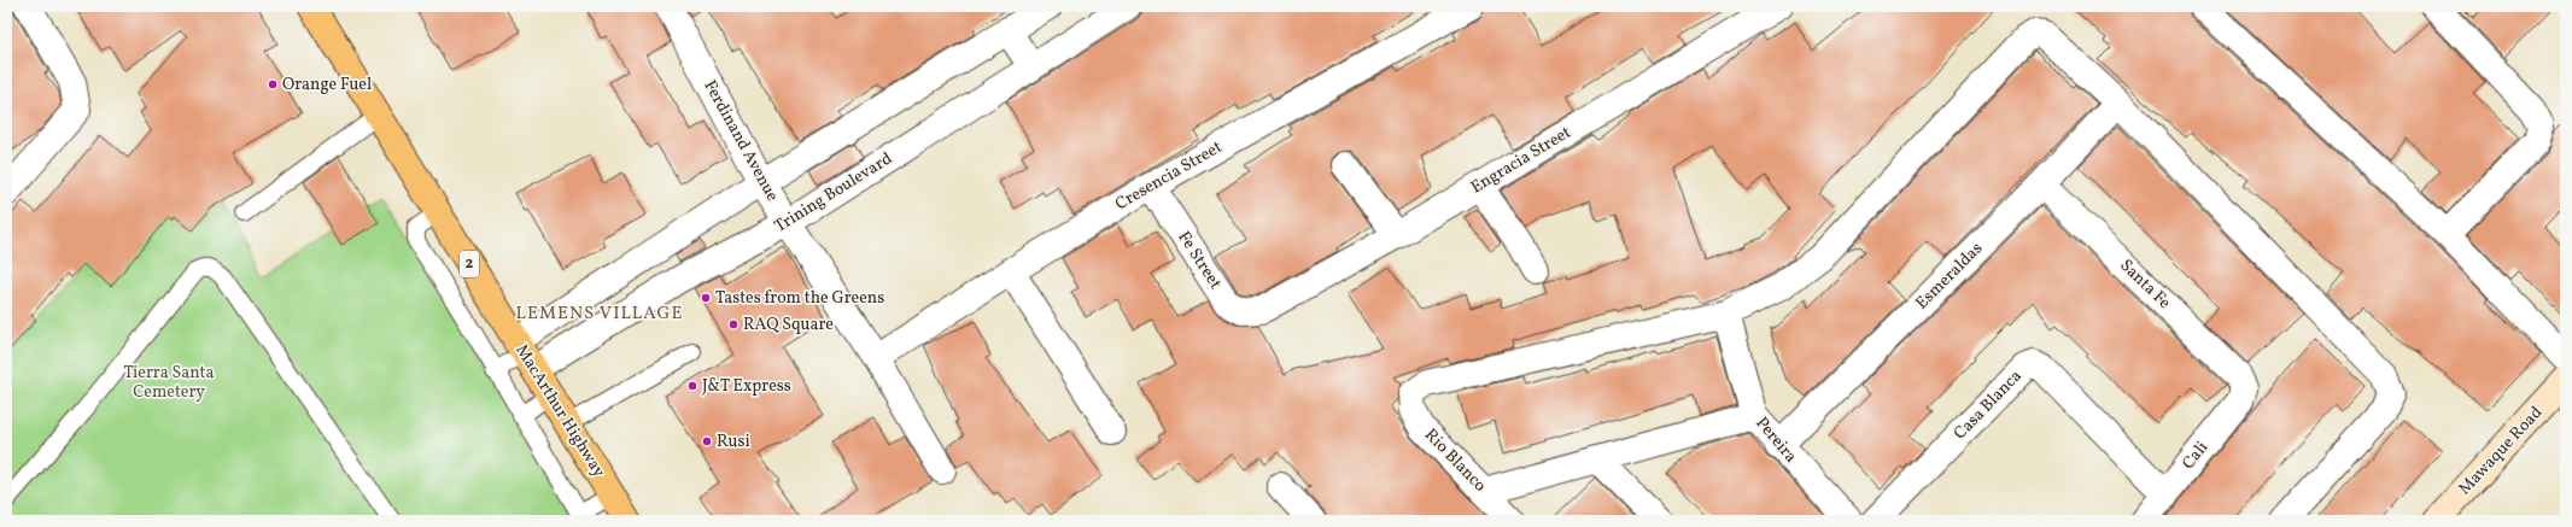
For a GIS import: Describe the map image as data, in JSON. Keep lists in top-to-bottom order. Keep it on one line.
{"streets":{"highway":["2","MacArthur Highway"],"main road":["Mawaque Road"],"street":["Ferdinand Avenue","Engracia Street","Cresencia Street","Trining Boulevard","Fe Street","Esmeraldas","Santa Fe","Casa Blanca","Pereira","Cali","Rio Blanco"]},"crossings":[["Ferdinand Avenue","Cresencia Street"],["Ferdinand Avenue","Trining Boulevard"],["Engracia Street","Fe Street"],["Cresencia Street","Fe Street"],["Trining Boulevard","MacArthur Highway"],["Esmeraldas","Santa Fe"],["Esmeraldas","Pereira"],["Santa Fe","Cali"],["Casa Blanca","Cali"],["Pereira","Rio Blanco"]],"districts":["LEMENS VILLAGE"],"parks":["Tierra Santa Cemetery"],"places":["Orange Fuel","Tastes from the Greens","RAQ Square","J&T Express","Rusi"]}
